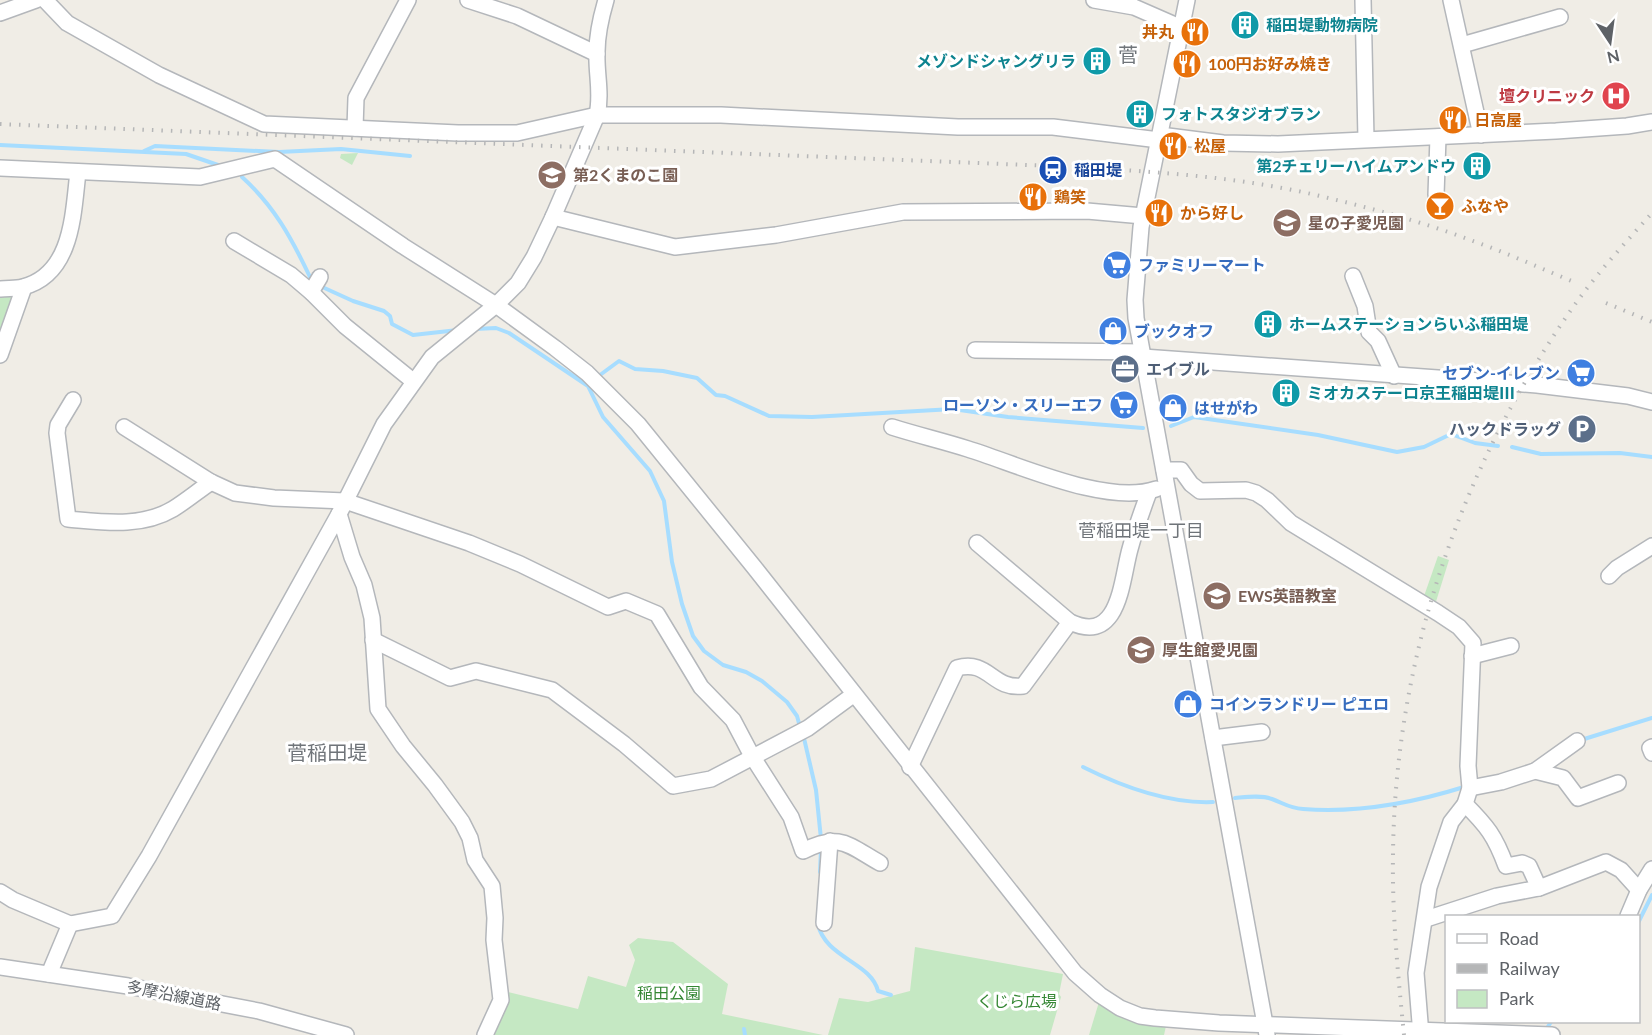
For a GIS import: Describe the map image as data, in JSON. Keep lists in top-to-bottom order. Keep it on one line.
{"streets":{"street":["多摩沿線道路"]},"districts":["菅","菅稲田堤一丁目","菅稲田堤"],"parks":["稲田公園","くじら広場"],"places":{"building":["稲田堤動物病院","メゾンドシャングリラ","フォトスタジオブラン","第2チェリーハイムアンドウ","ホームステーションらいふ稲田堤","ミオカステーロ京王稲田堤Ⅲ"],"restaurant":["丼丸","100円お好み焼き","日高屋","松屋","鶏笑","から好し"],"hospital":["壇クリニック"],"station":["稲田堤"],"school or university":["第2くまのこ園","星の子愛児園","EWS英語教室","厚生館愛児園"],"bar":["ふなや"],"supermarket":["ファミリーマート","セブン-イレブン","ローソン・スリーエフ"],"shop":["ブックオフ","はせがわ","コインランドリー ピエロ"],"office":["エイブル"],"parking":["ハックドラッグ"]},"legend":["Road","Railway","Park"],"north":"bottom"}
